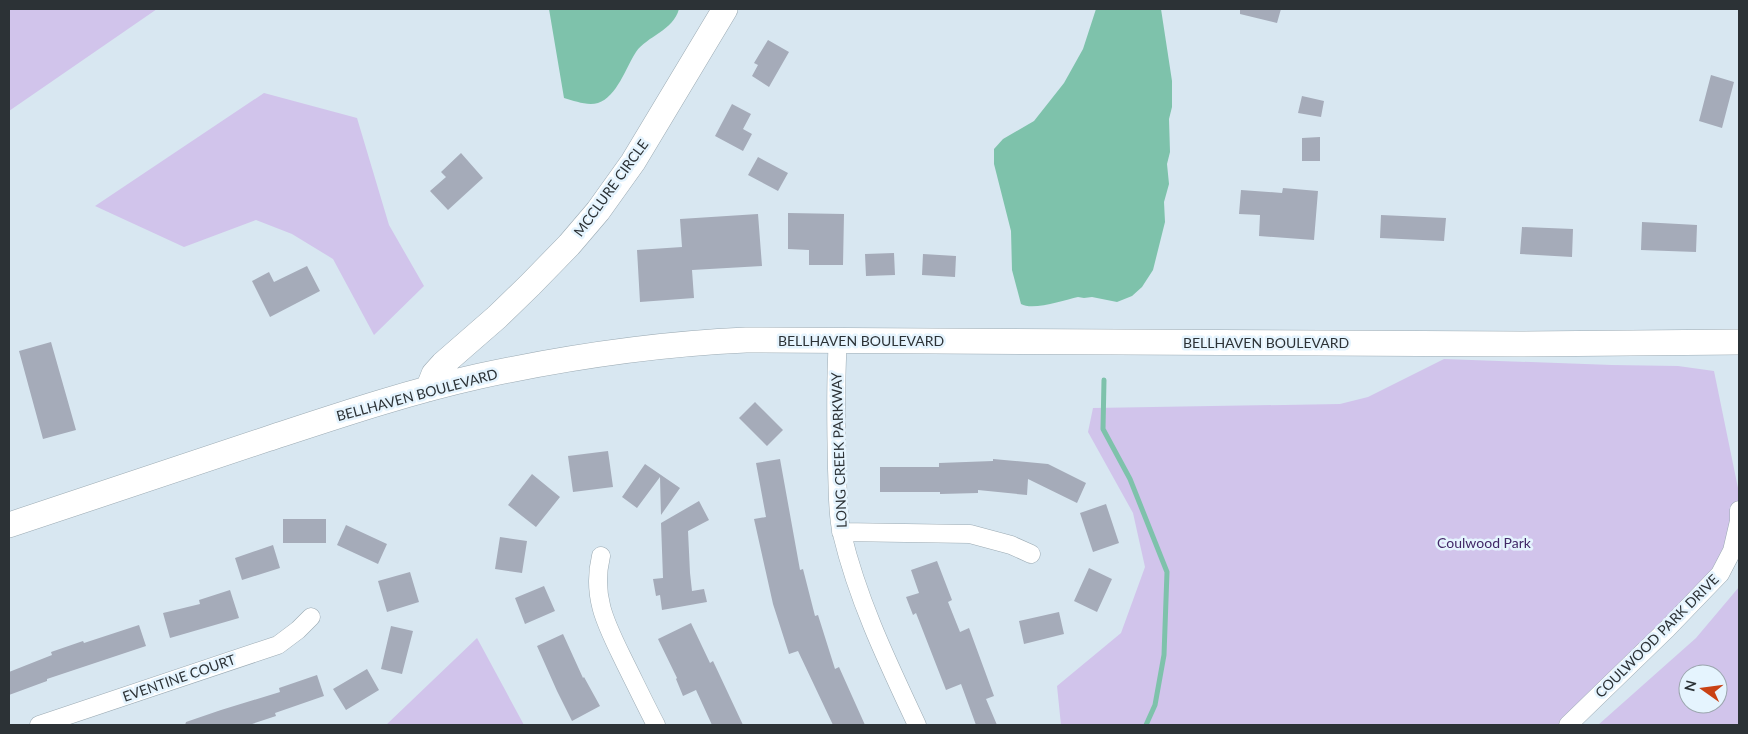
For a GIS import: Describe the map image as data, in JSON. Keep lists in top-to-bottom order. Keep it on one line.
{"streets":{"main road":["MCCLURE CIRCLE","BELLHAVEN BOULEVARD"],"street":["LONG CREEK PARKWAY","COULWOOD PARK DRIVE","EVENTINE COURT"]},"crossings":[["MCCLURE CIRCLE","BELLHAVEN BOULEVARD"],["BELLHAVEN BOULEVARD","LONG CREEK PARKWAY"]],"parks":["Coulwood Park"],"north":"left"}
